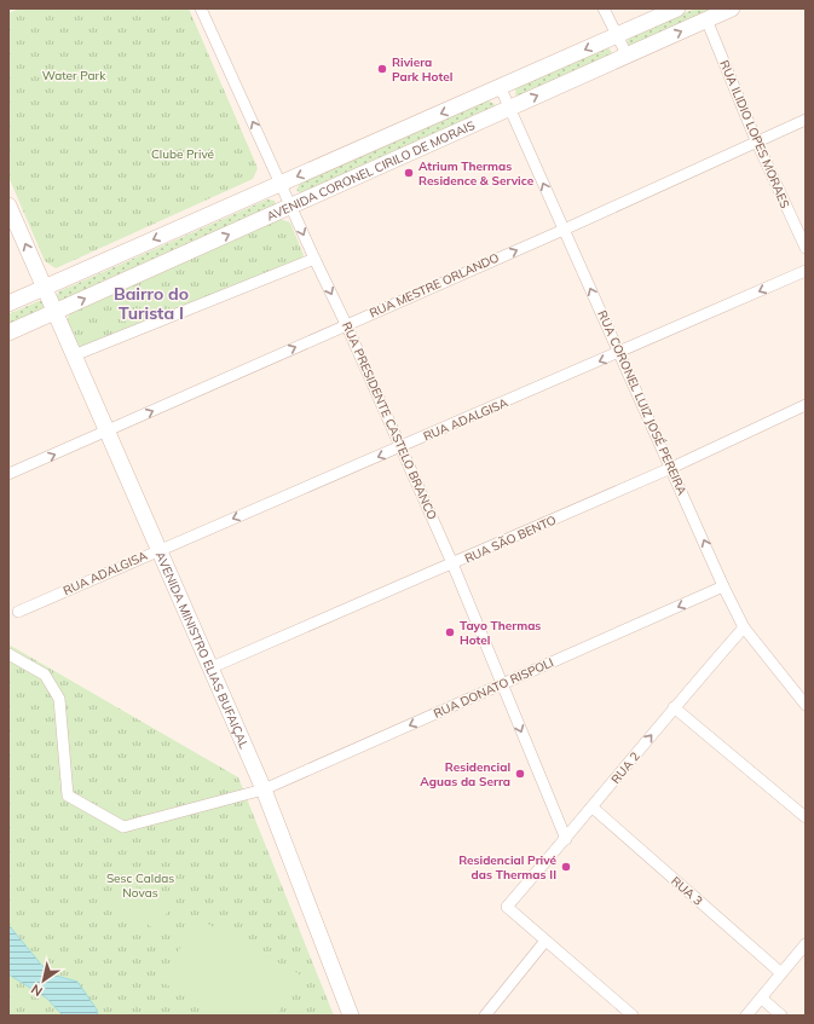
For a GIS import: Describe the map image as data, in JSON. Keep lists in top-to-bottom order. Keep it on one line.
{"streets":{"main road":["AVENIDA CORONEL CIRILO DE MORAIS","AVENIDA MINISTRO ELIAS BUFAIÇAL"],"street":["RUA ILIDIO LOPES MORAES","RUA MESTRE ORLANDO","RUA CORONEL LUIZ JOSÉ PEREIRA","RUA ADALGISA","RUA PRESIDENTE CASTELO BRANCO","RUA SÃO BENTO","RUA DONATO RISPOLI","RUA 2","RUA 3"]},"crossings":[["RUA ILIDIO LOPES MORAES","AVENIDA CORONEL CIRILO DE MORAIS"],["RUA ILIDIO LOPES MORAES","RUA MESTRE ORLANDO"],["AVENIDA CORONEL CIRILO DE MORAIS","RUA CORONEL LUIZ JOSÉ PEREIRA"],["AVENIDA CORONEL CIRILO DE MORAIS","RUA PRESIDENTE CASTELO BRANCO"],["AVENIDA CORONEL CIRILO DE MORAIS","AVENIDA MINISTRO ELIAS BUFAIÇAL"],["RUA MESTRE ORLANDO","RUA CORONEL LUIZ JOSÉ PEREIRA"],["RUA MESTRE ORLANDO","RUA PRESIDENTE CASTELO BRANCO"],["RUA MESTRE ORLANDO","AVENIDA MINISTRO ELIAS BUFAIÇAL"],["RUA CORONEL LUIZ JOSÉ PEREIRA","RUA ADALGISA"],["RUA CORONEL LUIZ JOSÉ PEREIRA","RUA SÃO BENTO"],["RUA CORONEL LUIZ JOSÉ PEREIRA","RUA DONATO RISPOLI"],["RUA CORONEL LUIZ JOSÉ PEREIRA","RUA 2"],["RUA ADALGISA","RUA PRESIDENTE CASTELO BRANCO"],["RUA ADALGISA","AVENIDA MINISTRO ELIAS BUFAIÇAL"],["RUA PRESIDENTE CASTELO BRANCO","RUA SÃO BENTO"],["RUA PRESIDENTE CASTELO BRANCO","RUA DONATO RISPOLI"],["RUA PRESIDENTE CASTELO BRANCO","RUA 2"],["RUA SÃO BENTO","AVENIDA MINISTRO ELIAS BUFAIÇAL"],["AVENIDA MINISTRO ELIAS BUFAIÇAL","RUA DONATO RISPOLI"],["RUA 2","RUA 3"]],"one_way":["RUA CORONEL LUIZ JOSÉ PEREIRA","RUA ADALGISA","RUA DONATO RISPOLI"],"districts":["Bairro do Turista I"],"parks":["Water Park","Clube Privé","Sesc Caldas Novas"],"places":["Riviera Park Hotel","Atrium Thermas Residence & Service","Tayo Thermas Hotel","Residencial Aguas da Serra","Residencial Privé das Thermas II"],"north":"bottom left"}
